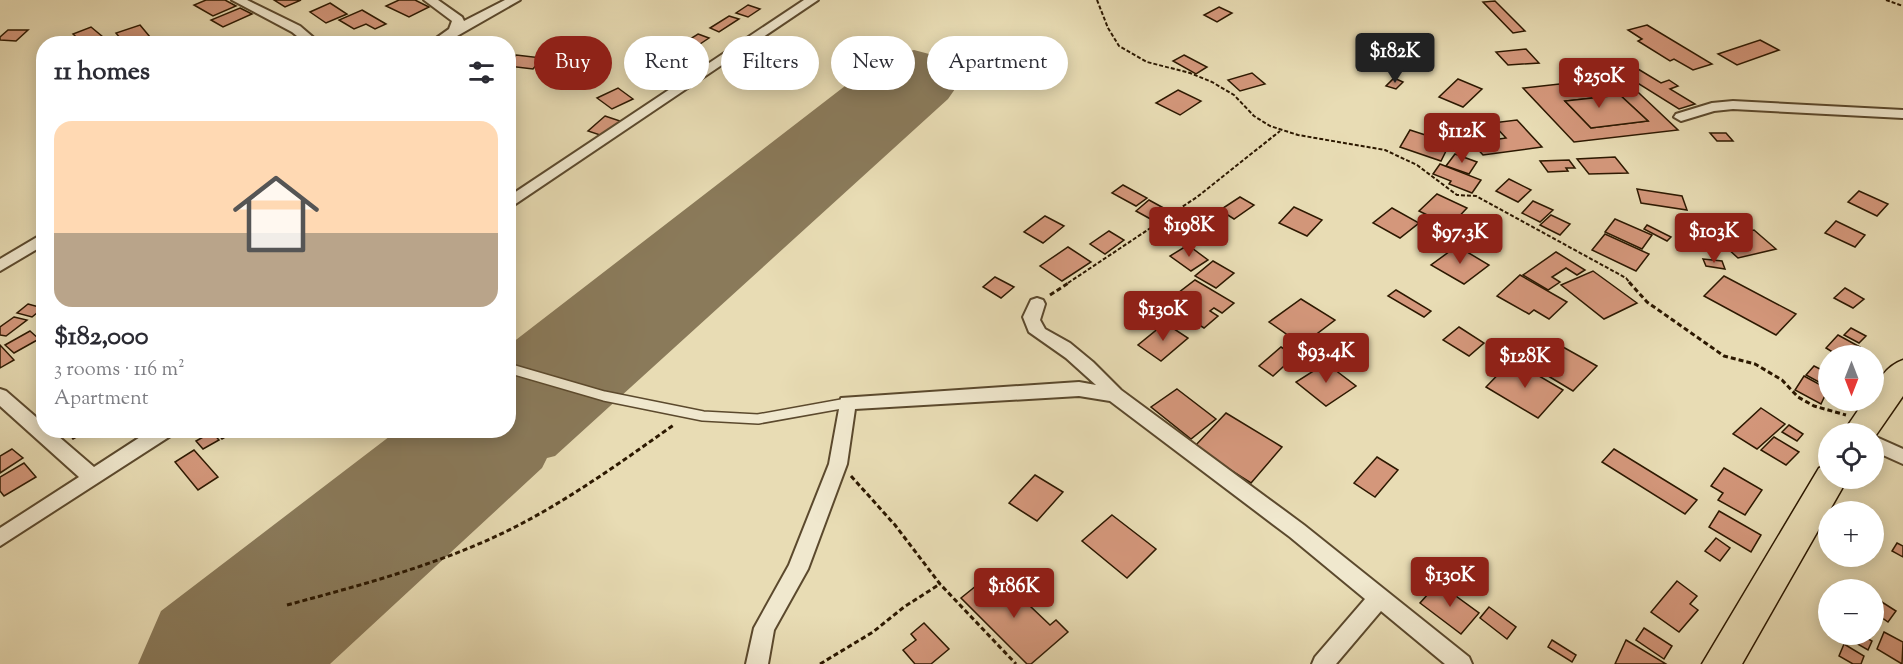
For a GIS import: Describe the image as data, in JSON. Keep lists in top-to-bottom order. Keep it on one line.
{"north":"bottom","page":{"price":["$182K","$250K","$112K","$198K","$103K","$97.3K","$130K","$93.4K","$128K","$130K","$186K"],"chip":["Buy","Rent","Filters","New","Apartment"],"heading":"11 homes","list":[{"name":"$182,000","note":"3 rooms · 116 m² · Apartment"}],"map_buttons":["+","−"]}}
